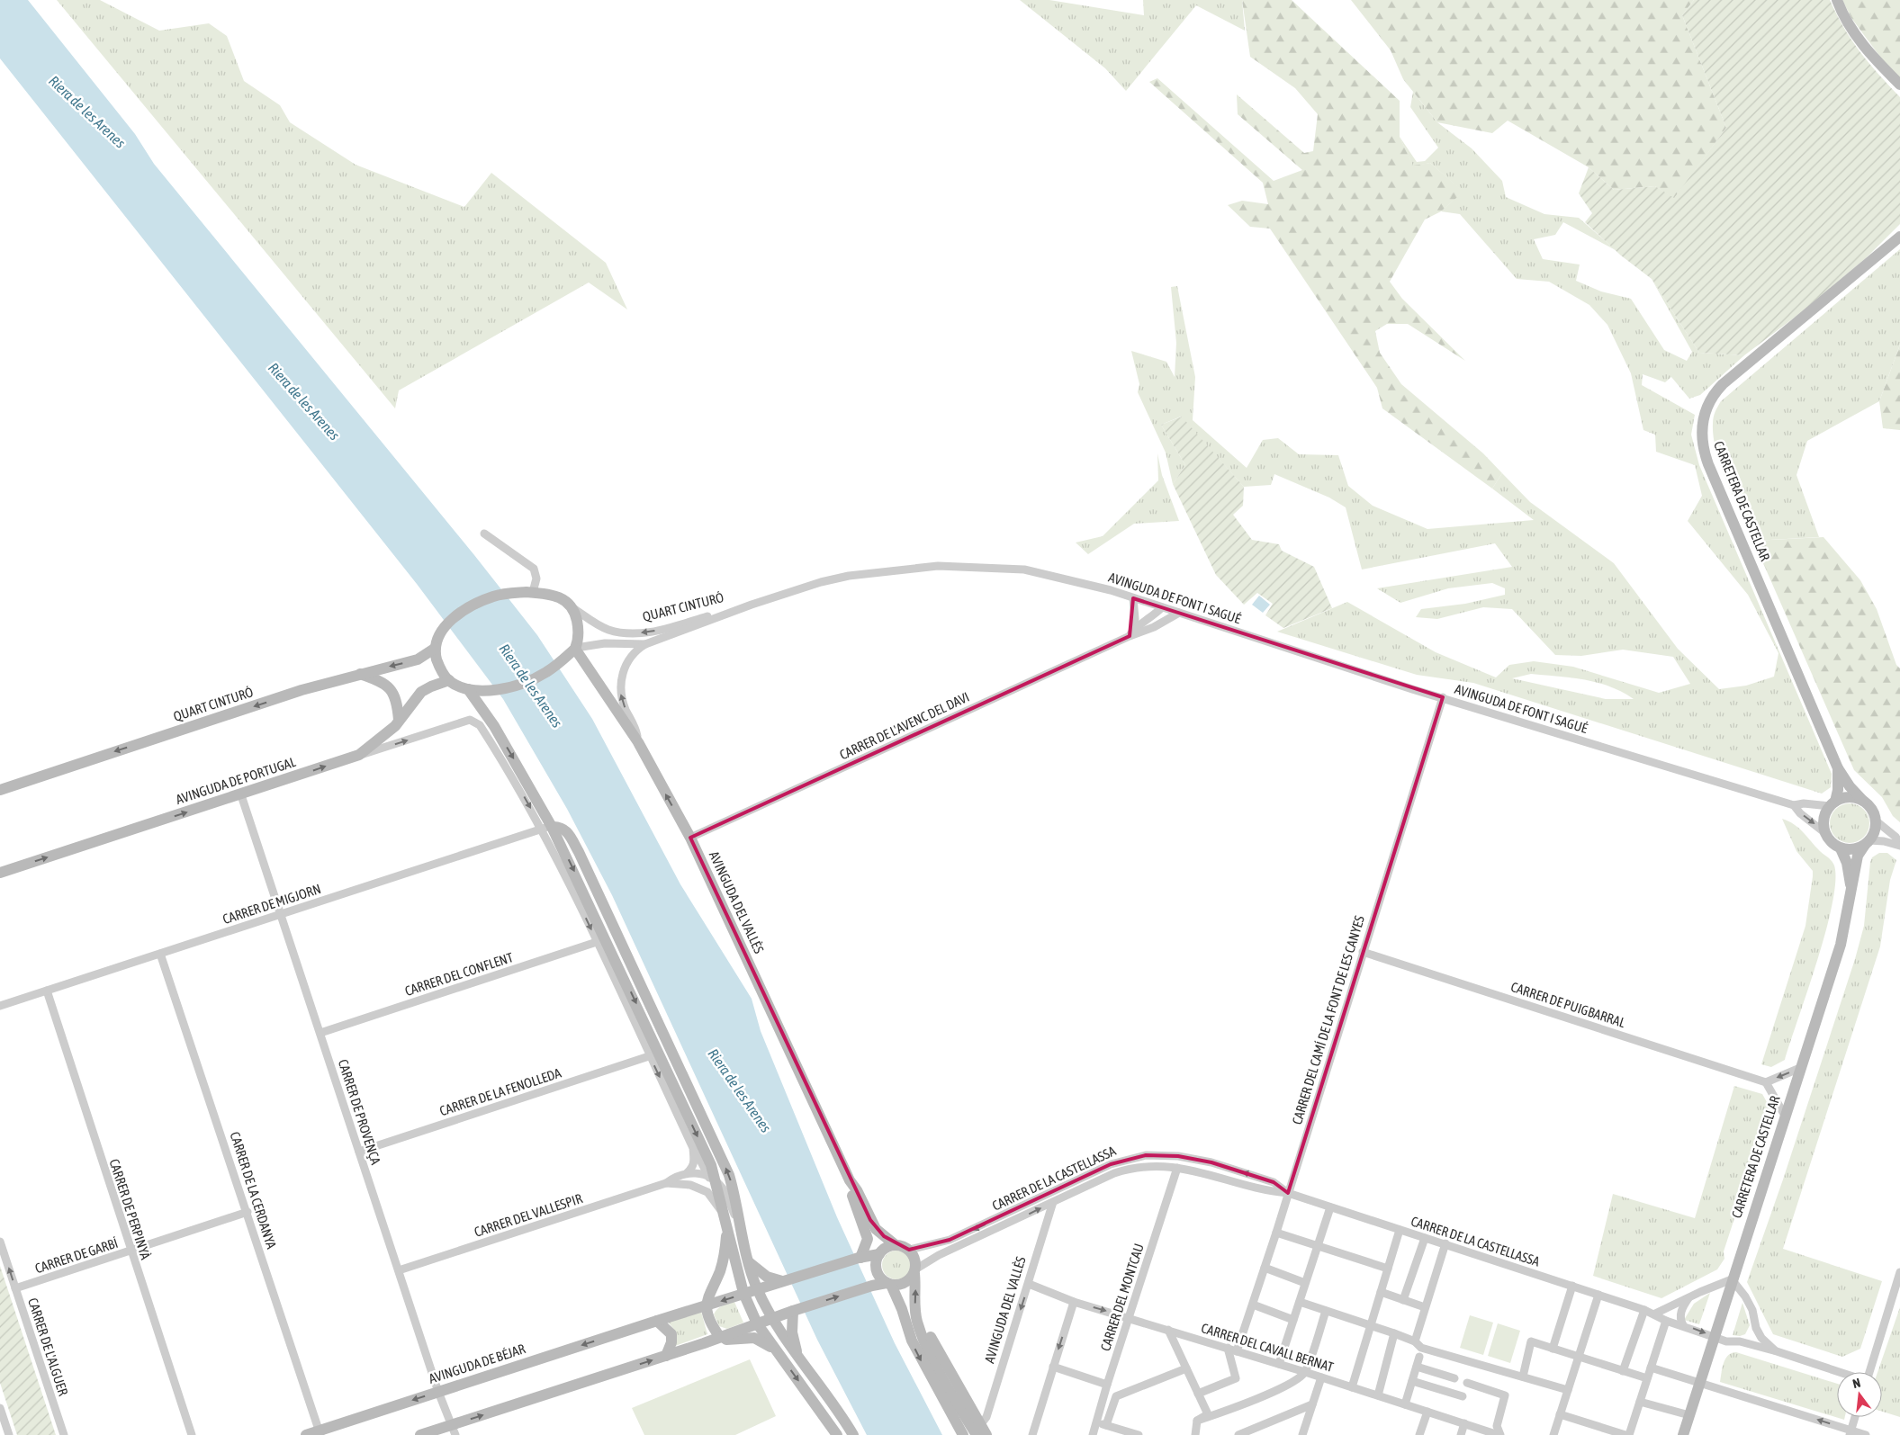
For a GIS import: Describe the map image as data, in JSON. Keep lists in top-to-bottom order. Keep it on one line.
{"streets":{"main road":["CARRETERA DE CASTELLAR","QUART CINTURÓ","AVINGUDA DE PORTUGAL","AVINGUDA DEL VALLÈS","AVINGUDA DE BÉJAR"],"street":["AVINGUDA DE FONT I SAGUÉ","CARRER DE L'AVENC DEL DAVI","CARRER DE MIGJORN","CARRER DEL CONFLENT","CARRER DE PUIGBARRAL","CARRER DEL CAMÍ DE LA FONT DE LES CANYES","CARRER DE LA FENOLLEDA","CARRER DE PROVENÇA","CARRER DE LA CASTELLASSA","CARRER DE LA CERDANYA","CARRER DE PERPINYÀ","CARRER DEL VALLESPIR","CARRER DE GARBÍ","CARRER DEL MONTCAU","CARRER DE L'ALGUER","CARRER DEL CAVALL BERNAT"]},"crossings":[["CARRETERA DE CASTELLAR","AVINGUDA DE FONT I SAGUÉ"],["CARRETERA DE CASTELLAR","CARRER DE LA CASTELLASSA"],["AVINGUDA DE FONT I SAGUÉ","QUART CINTURÓ"],["AVINGUDA DE FONT I SAGUÉ","CARRER DE L'AVENC DEL DAVI"],["AVINGUDA DE FONT I SAGUÉ","AVINGUDA DEL VALLÈS"],["AVINGUDA DE FONT I SAGUÉ","CARRER DEL CAMÍ DE LA FONT DE LES CANYES"],["QUART CINTURÓ","AVINGUDA DEL VALLÈS"],["CARRER DE L'AVENC DEL DAVI","AVINGUDA DEL VALLÈS"],["AVINGUDA DE PORTUGAL","CARRER DE MIGJORN"],["AVINGUDA DE PORTUGAL","CARRER DE PROVENÇA"],["AVINGUDA DEL VALLÈS","CARRER DE LA CASTELLASSA"],["AVINGUDA DEL VALLÈS","CARRER DEL CAVALL BERNAT"],["CARRER DE MIGJORN","CARRER DE PROVENÇA"],["CARRER DE MIGJORN","CARRER DE LA CERDANYA"],["CARRER DE MIGJORN","CARRER DE PERPINYÀ"],["CARRER DEL CONFLENT","CARRER DE PROVENÇA"],["CARRER DE PUIGBARRAL","CARRER DEL CAMÍ DE LA FONT DE LES CANYES"],["CARRER DEL CAMÍ DE LA FONT DE LES CANYES","CARRER DE LA CASTELLASSA"],["CARRER DEL CAMÍ DE LA FONT DE LES CANYES","CARRER DEL CAVALL BERNAT"],["CARRER DE LA FENOLLEDA","CARRER DE PROVENÇA"],["CARRER DE PROVENÇA","CARRER DEL VALLESPIR"],["CARRER DE PROVENÇA","AVINGUDA DE BÉJAR"],["CARRER DE LA CASTELLASSA","CARRER DEL MONTCAU"],["CARRER DE LA CERDANYA","CARRER DE GARBÍ"],["CARRER DE LA CERDANYA","AVINGUDA DE BÉJAR"],["CARRER DE PERPINYÀ","CARRER DE GARBÍ"],["CARRER DE GARBÍ","CARRER DE L'ALGUER"],["CARRER DEL MONTCAU","CARRER DEL CAVALL BERNAT"]],"one_way":["QUART CINTURÓ","AVINGUDA DE PORTUGAL"],"water":["Riera de les Arenes"],"north":"top"}
